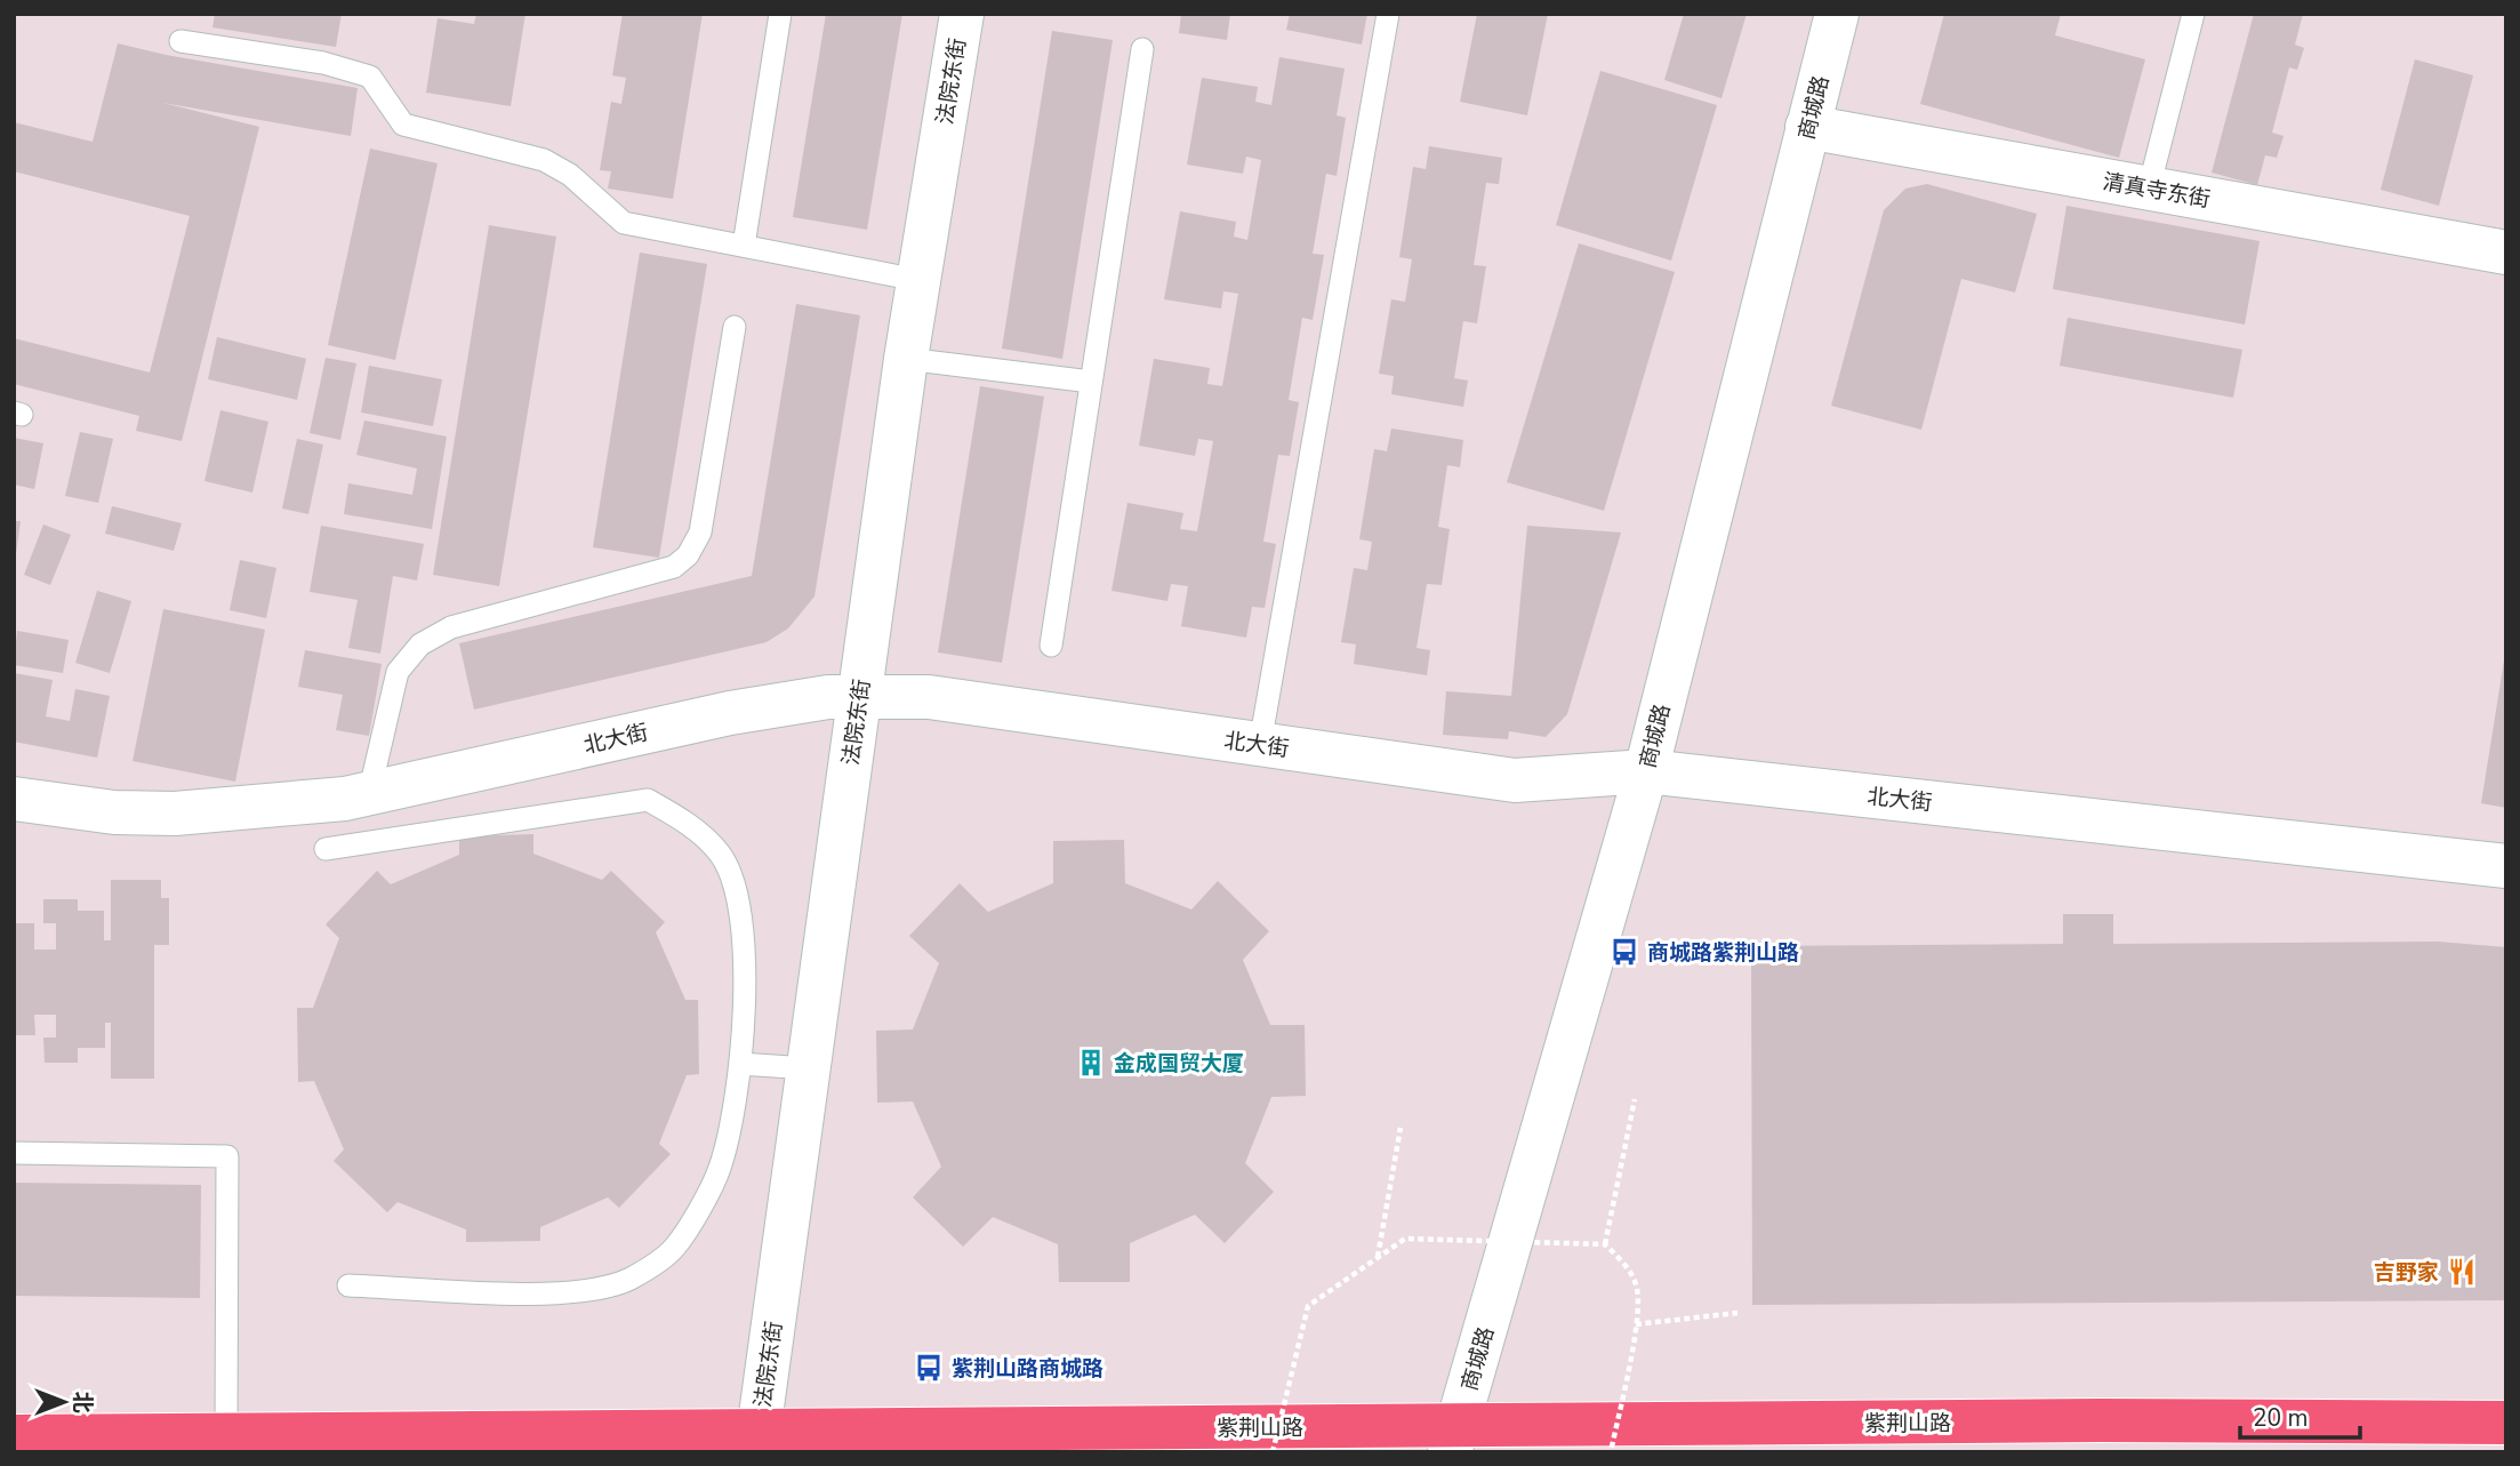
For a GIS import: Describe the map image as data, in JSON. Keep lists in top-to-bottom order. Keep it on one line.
{"streets":{"main road":["紫荆山路"],"street":["法院东街","商城路","清真寺东街","北大街"]},"crossings":[["法院东街","北大街"],["法院东街","紫荆山路"],["商城路","清真寺东街"],["商城路","北大街"],["商城路","紫荆山路"]],"places":{"bus stop":["商城路紫荆山路","紫荆山路商城路"],"building":["金成国贸大厦"],"restaurant":["吉野家"]},"scale_bar":"20 m","north":"right"}
